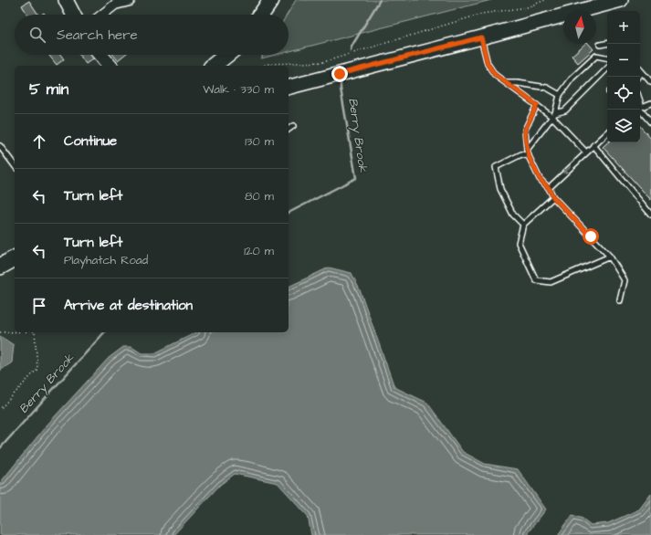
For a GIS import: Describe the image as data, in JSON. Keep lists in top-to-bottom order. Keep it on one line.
{"water":["Berry Brook"],"north":"top","page":{"map_buttons":["+","−"],"search":"Search here","heading":["5 min","Walk · 330 m"],"list":[["Continue","130 m"],["Turn left","80 m"],["Turn left","Playhatch Road","120 m"],"Arrive at destination"]}}
